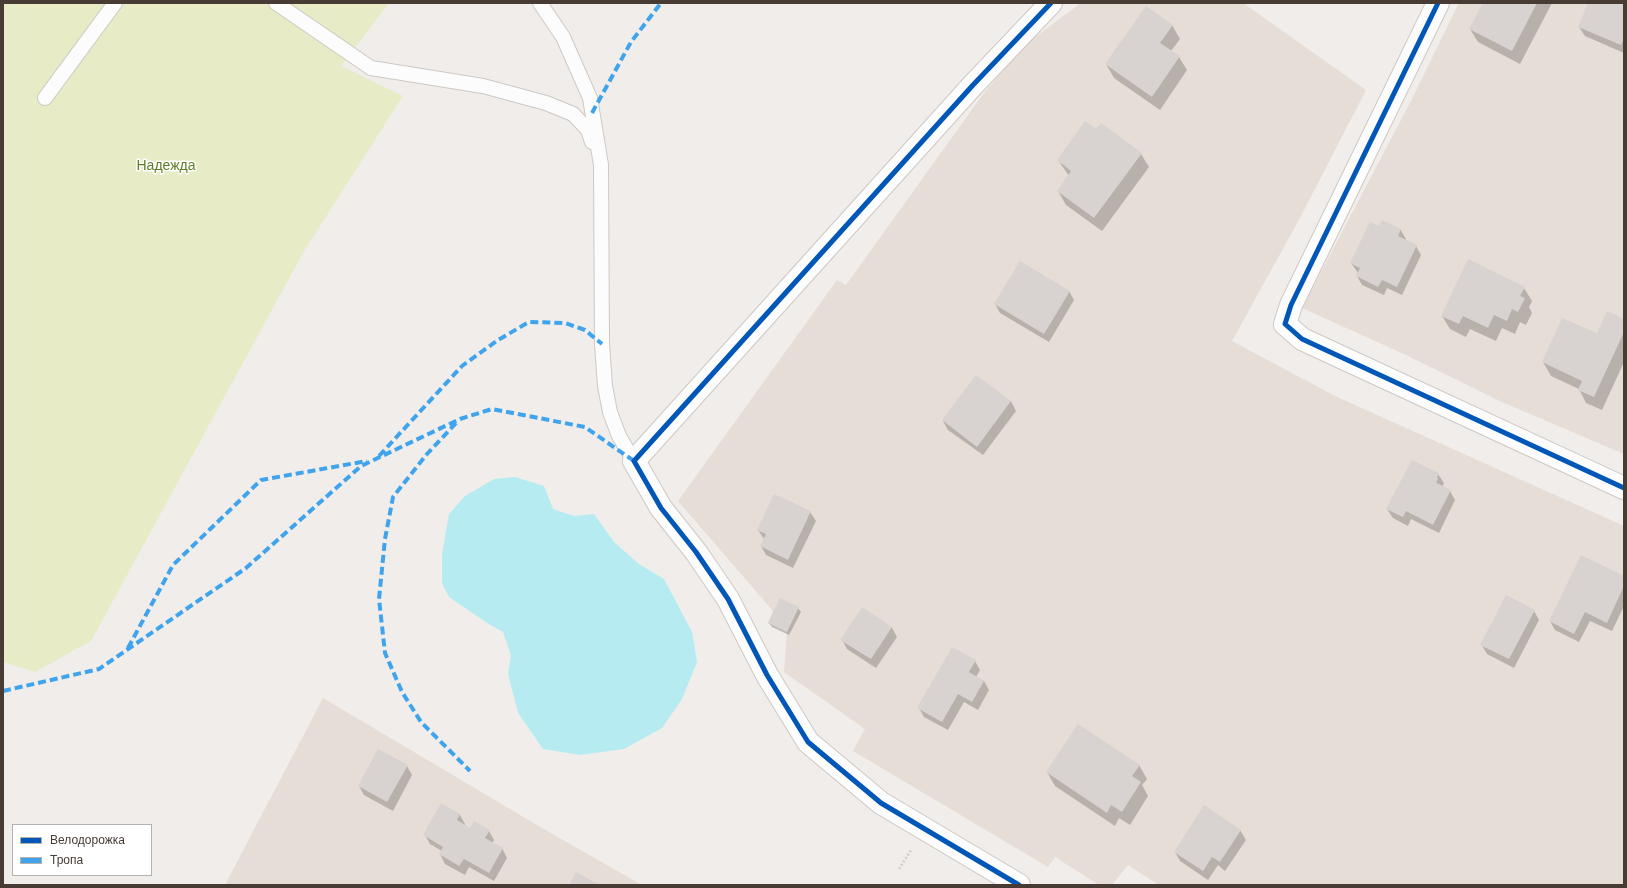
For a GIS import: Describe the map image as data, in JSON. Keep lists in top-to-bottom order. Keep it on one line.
{"parks":["Надежда"],"legend":["Велодорожка","Тропа"]}
